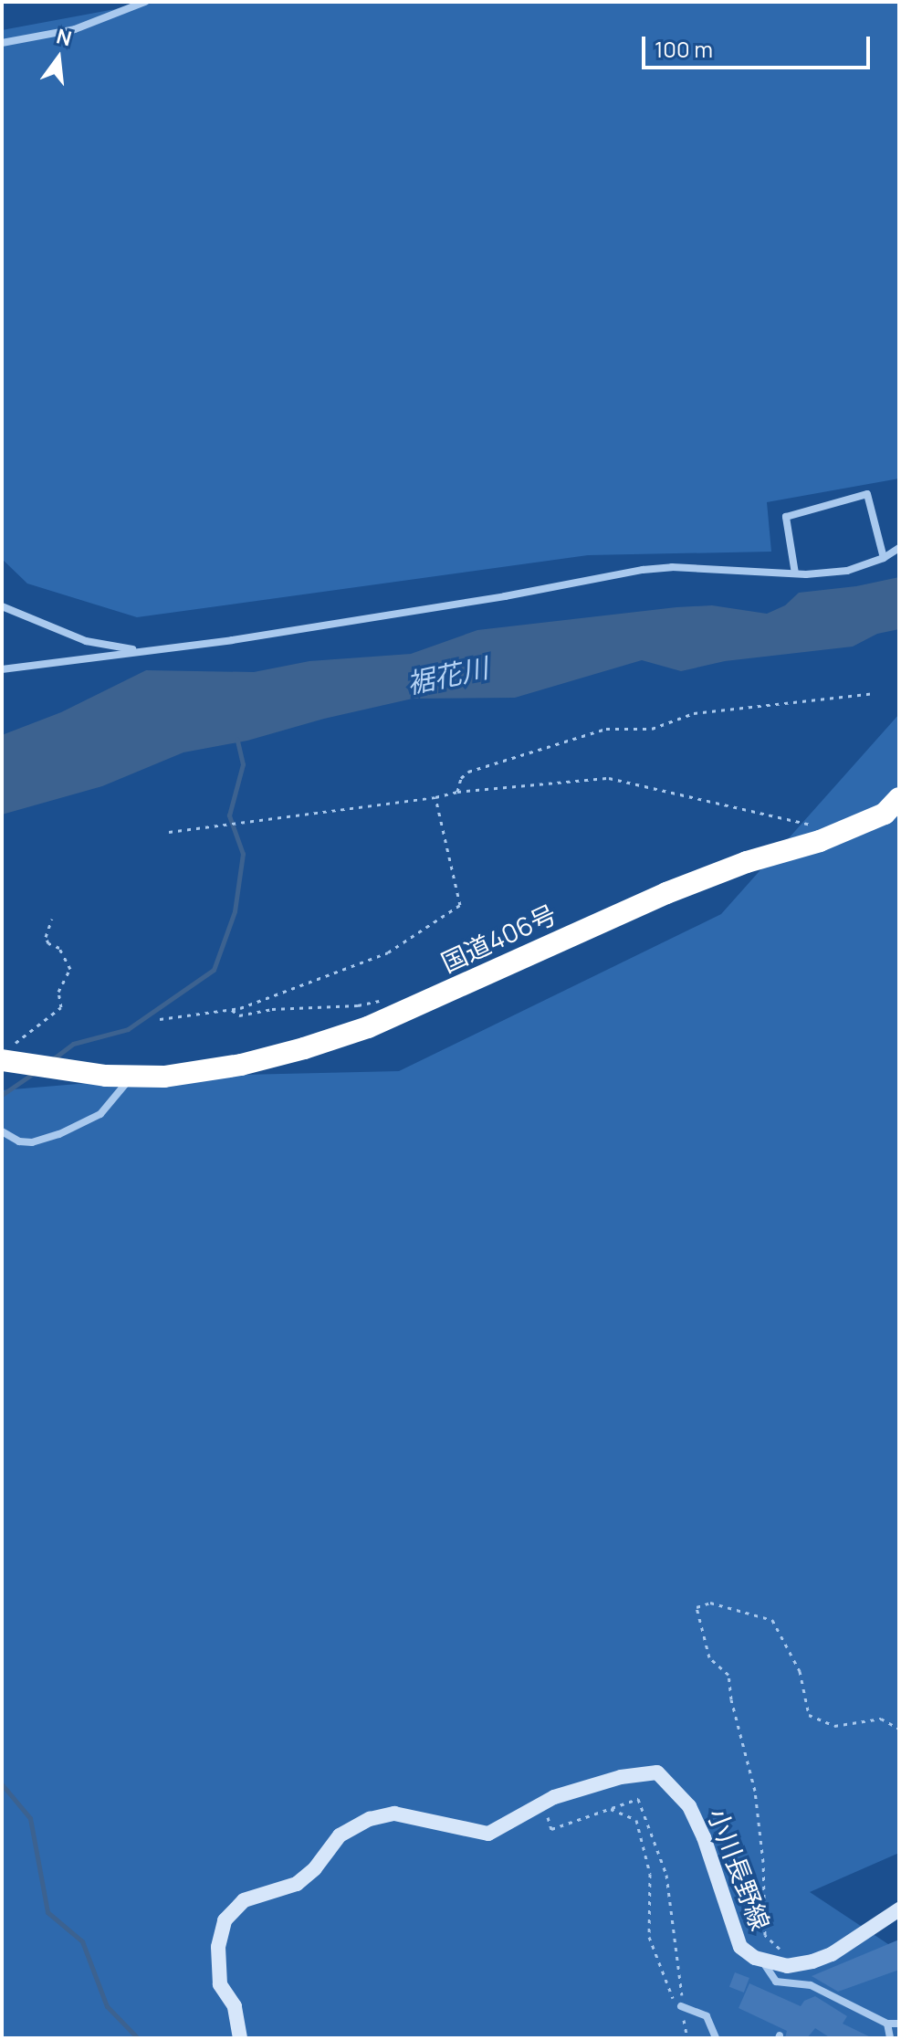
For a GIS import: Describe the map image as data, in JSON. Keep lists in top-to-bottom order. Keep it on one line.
{"streets":{"highway":["国道406号"],"main road":["小川長野線"]},"water":["裾花川"],"scale_bar":"100 m","north":"top"}
